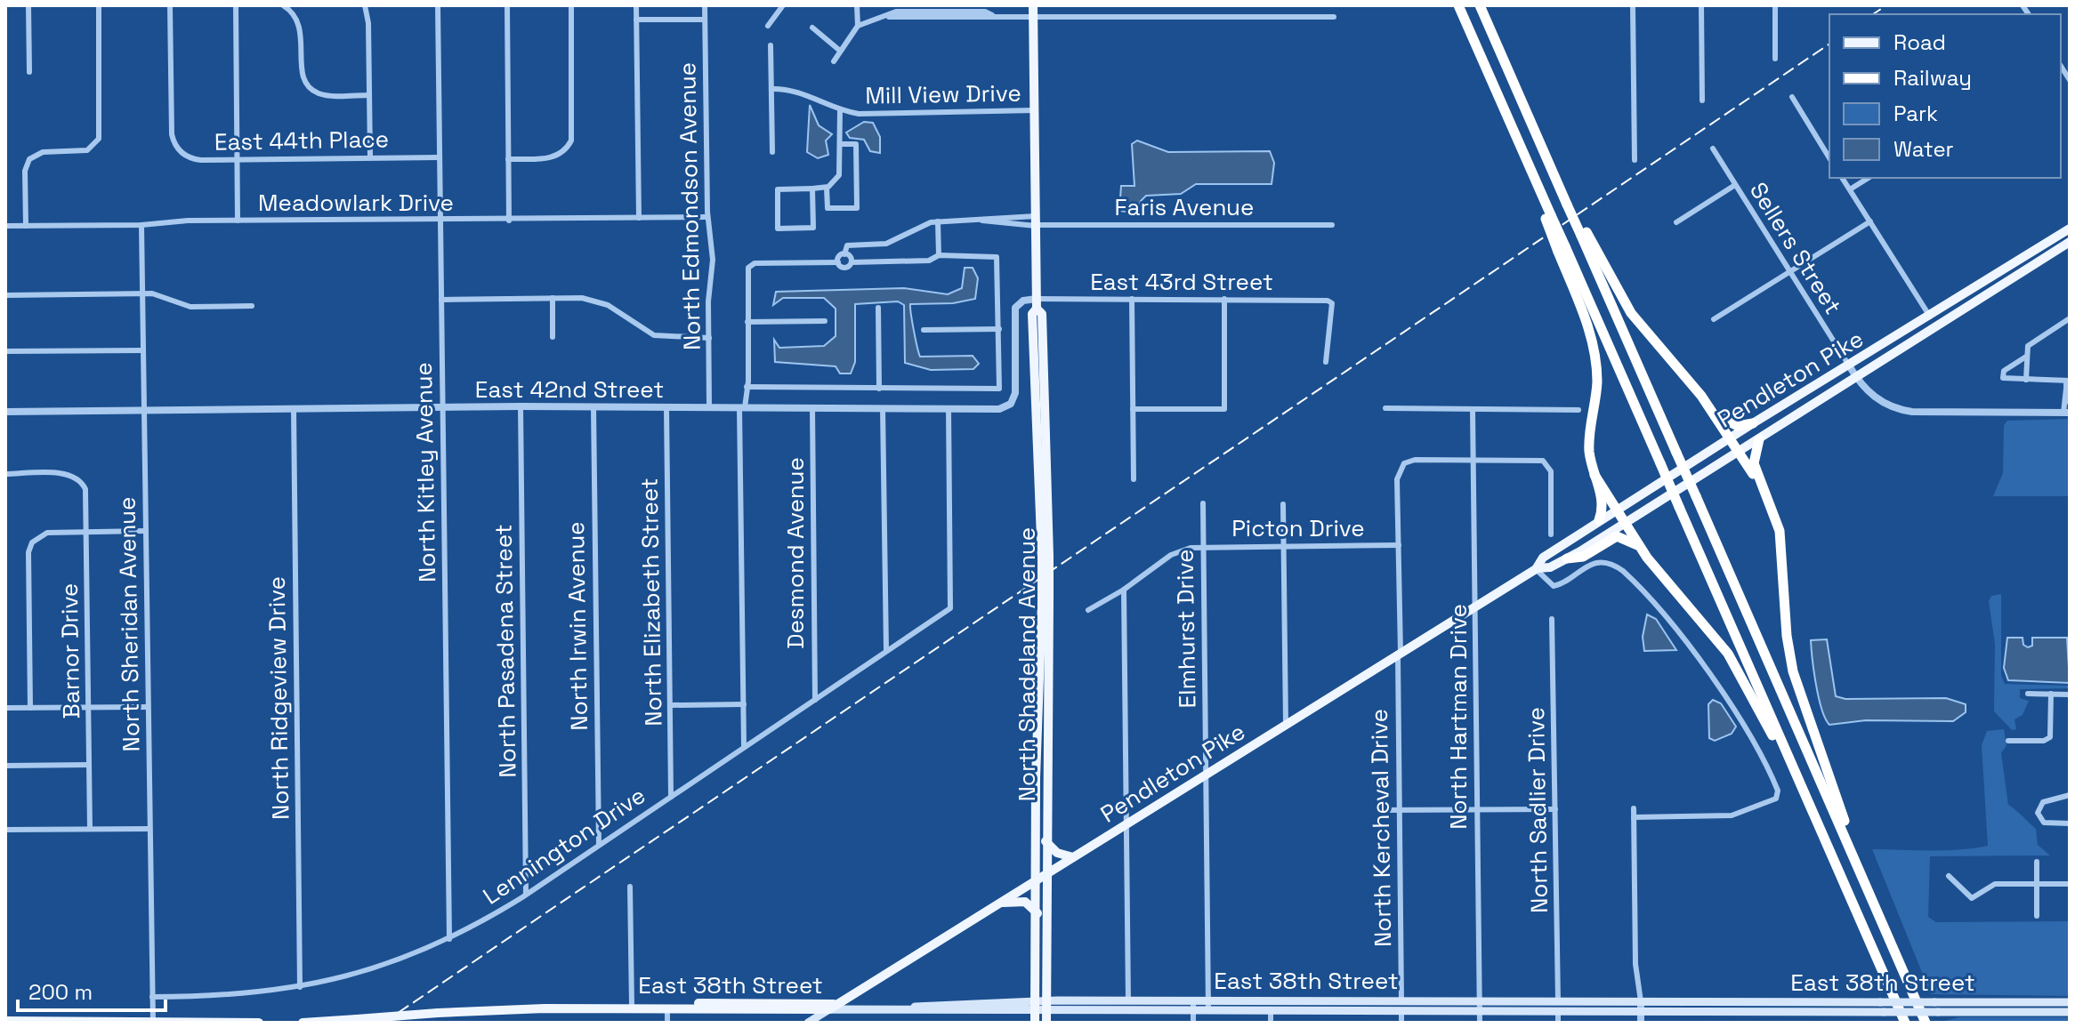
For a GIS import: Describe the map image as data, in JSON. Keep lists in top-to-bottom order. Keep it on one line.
{"streets":{"main road":["Pendleton Pike","North Shadeland Avenue","East 38th Street"],"street":["Mill View Drive","East 44th Place","Meadowlark Drive","North Edmondson Avenue","Faris Avenue","Sellers Street","East 43rd Street","East 42nd Street","North Kitley Avenue","Picton Drive","Desmond Avenue","North Elizabeth Street","North Sheridan Avenue","North Irwin Avenue","Elmhurst Drive","Barnor Drive","North Pasadena Street","North Ridgeview Drive","North Hartman Drive","North Sadlier Drive","North Kercheval Drive","Lennington Drive"]},"crossings":[["Mill View Drive","North Shadeland Avenue"],["East 44th Place","North Kitley Avenue"],["Meadowlark Drive","North Edmondson Avenue"],["Meadowlark Drive","North Kitley Avenue"],["Meadowlark Drive","North Sheridan Avenue"],["North Edmondson Avenue","East 42nd Street"],["Faris Avenue","North Shadeland Avenue"],["Sellers Street","Pendleton Pike"],["East 43rd Street","East 42nd Street"],["East 43rd Street","North Shadeland Avenue"],["Pendleton Pike","Elmhurst Drive"],["Pendleton Pike","North Shadeland Avenue"],["Pendleton Pike","North Hartman Drive"],["Pendleton Pike","North Kercheval Drive"],["Pendleton Pike","East 38th Street"],["East 42nd Street","North Kitley Avenue"],["East 42nd Street","Desmond Avenue"],["East 42nd Street","North Elizabeth Street"],["East 42nd Street","North Sheridan Avenue"],["East 42nd Street","North Irwin Avenue"],["East 42nd Street","North Pasadena Street"],["East 42nd Street","North Shadeland Avenue"],["East 42nd Street","North Ridgeview Drive"],["East 42nd Street","Lennington Drive"],["North Kitley Avenue","Lennington Drive"],["Picton Drive","Elmhurst Drive"],["Picton Drive","North Kercheval Drive"],["Desmond Avenue","Lennington Drive"],["North Elizabeth Street","Lennington Drive"],["North Sheridan Avenue","Lennington Drive"],["North Irwin Avenue","Lennington Drive"],["Elmhurst Drive","East 38th Street"],["North Pasadena Street","Lennington Drive"],["North Shadeland Avenue","East 38th Street"],["North Ridgeview Drive","Lennington Drive"],["North Hartman Drive","East 38th Street"],["North Sadlier Drive","East 38th Street"],["North Kercheval Drive","East 38th Street"]],"legend":["Road","Railway","Park","Water"],"scale_bar":"200 m"}
